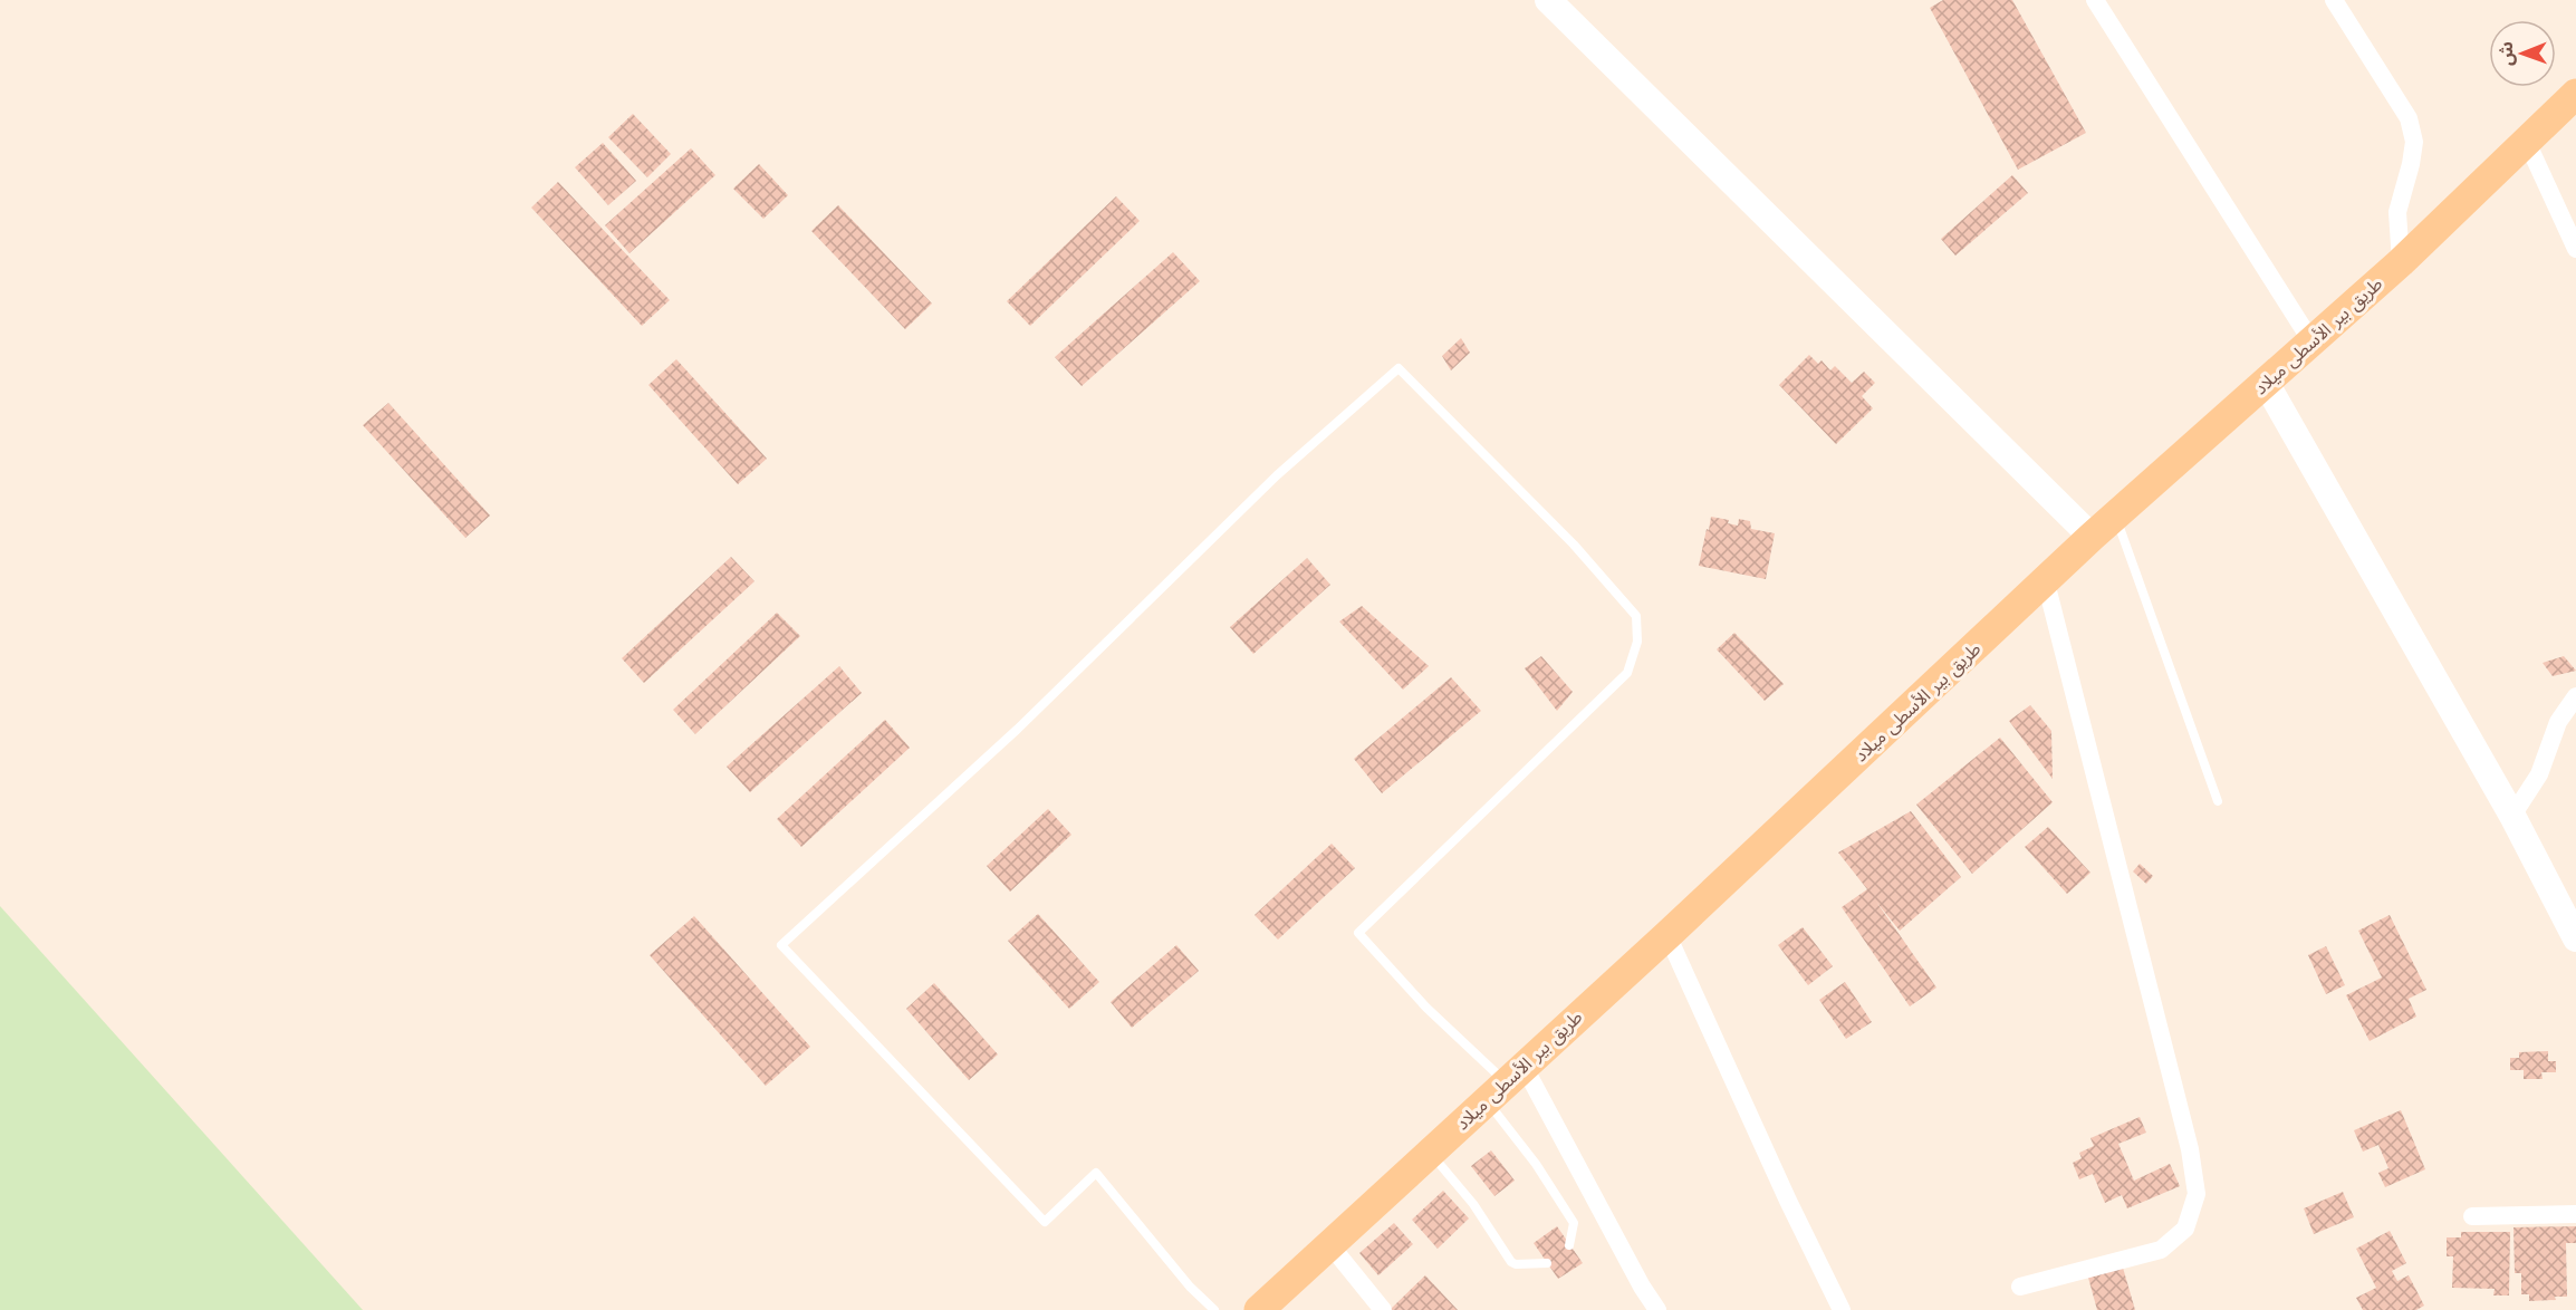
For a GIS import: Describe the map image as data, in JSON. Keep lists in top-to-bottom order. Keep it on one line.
{"streets":{"main road":["طريق بير الأسطى ميلاد"]},"north":"left"}
